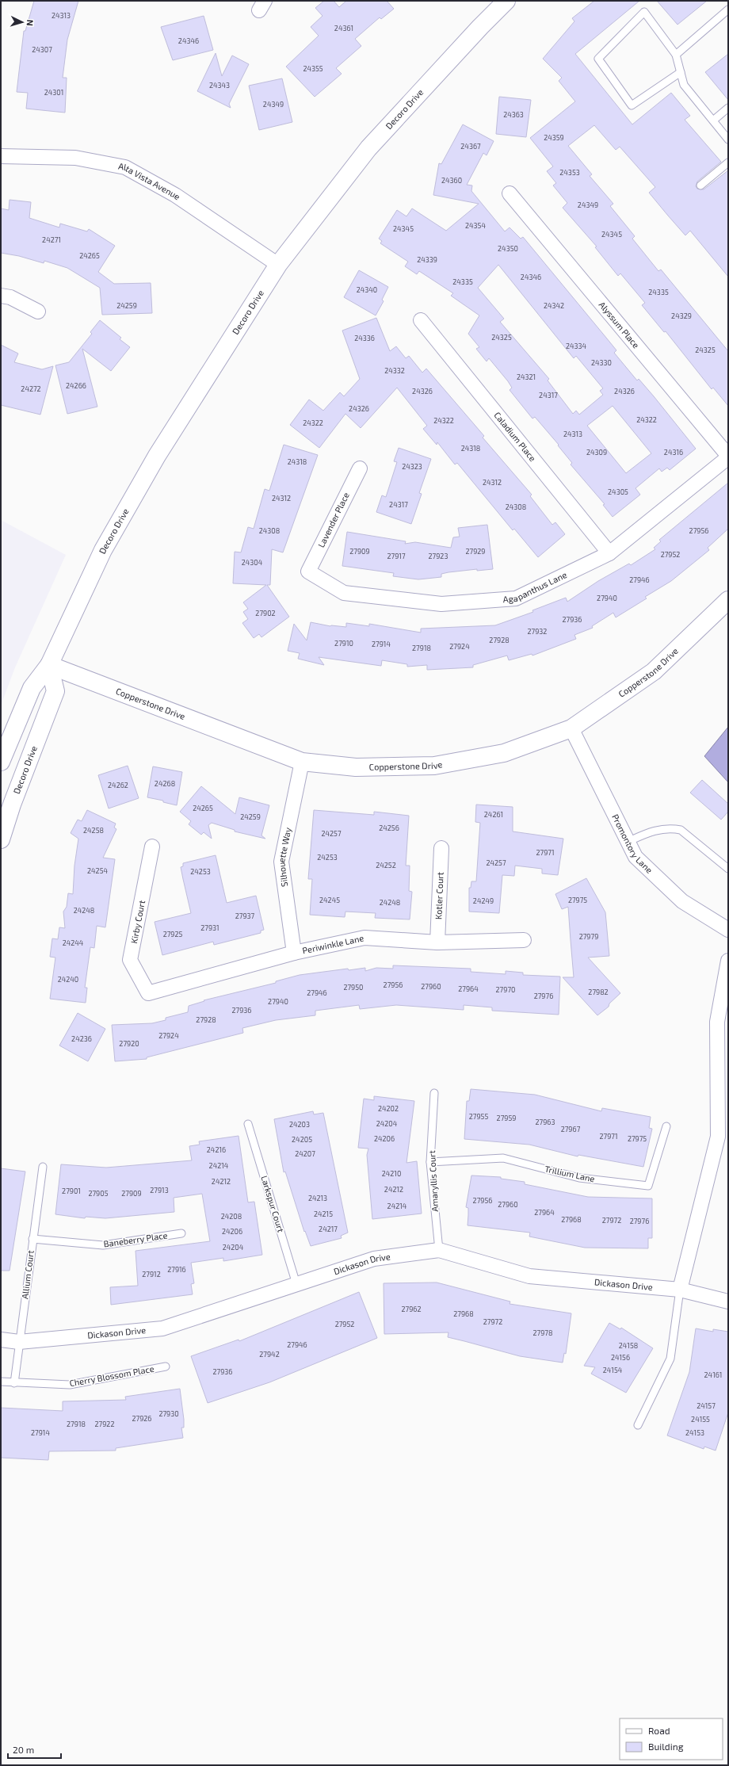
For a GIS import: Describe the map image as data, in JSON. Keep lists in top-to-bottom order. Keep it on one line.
{"streets":{"main road":["Decoro Drive","Copperstone Drive"],"street":["Alta Vista Avenue","Alyssum Place","Caladium Place","Lavender Place","Agapanthus Lane","Promontory Lane","Silhouette Way","Kotler Court","Kirby Court","Periwinkle Lane","Dickason Drive"],"lane":["Trillium Lane","Amaryllis Court","Larkspur Court","Baneberry Place","Allium Court","Cherry Blossom Place"]},"crossings":[["Decoro Drive","Alta Vista Avenue"],["Decoro Drive","Copperstone Drive"],["Alyssum Place","Agapanthus Lane"],["Caladium Place","Agapanthus Lane"],["Lavender Place","Agapanthus Lane"],["Copperstone Drive","Promontory Lane"],["Copperstone Drive","Silhouette Way"],["Silhouette Way","Periwinkle Lane"],["Kotler Court","Periwinkle Lane"],["Kirby Court","Periwinkle Lane"],["Trillium Lane","Amaryllis Court"],["Amaryllis Court","Dickason Drive"],["Larkspur Court","Dickason Drive"],["Baneberry Place","Allium Court"],["Dickason Drive","Allium Court"],["Allium Court","Cherry Blossom Place"]],"house_numbers":["24313","24361","24346","24307","24355","24343","24301","24349","24363","24359","24367","24353","24360","24349","24354","24345","24345","24271","24350","24265","24339","24346","24335","24340","24335","24259","24342","24329","24325","24336","24334","24325","24330","24332","24321","24266","24272","24326","24326","24317","24326","24322","24322","24322","24313","24318","24309","24316","24318","24323","24312","24305","24312","24317","24308","24308","27956","27909","27929","27952","27917","27923","24304","27946","27940","27902","27936","27932","27928","27910","27914","27924","27918","24268","24262","24265","24261","24259","24256","24258","24257","27971","24253","24257","24252","24254","24253","24245","27975","24249","24248","24248","27937","27931","27925","27979","24244","24240","27956","27960","27950","27964","27970","27982","27946","27976","27940","27936","27928","27924","24236","27920","24202","27955","27959","27963","24204","24203","27967","27971","24206","27975","24205","24216","24207","24214","24210","24212","24212","27913","27901","27905","27909","24213","27956","27960","24214","27964","24215","24208","27968","27972","27976","24217","24206","24204","27916","27912","27962","27968","27972","27952","27978","27946","24158","27942","24156","24154","27936","24161","24157","27930","27926","24155","27918","27922","27914","24153"],"legend":["Road","Building"],"scale_bar":"20 m","north":"right"}
